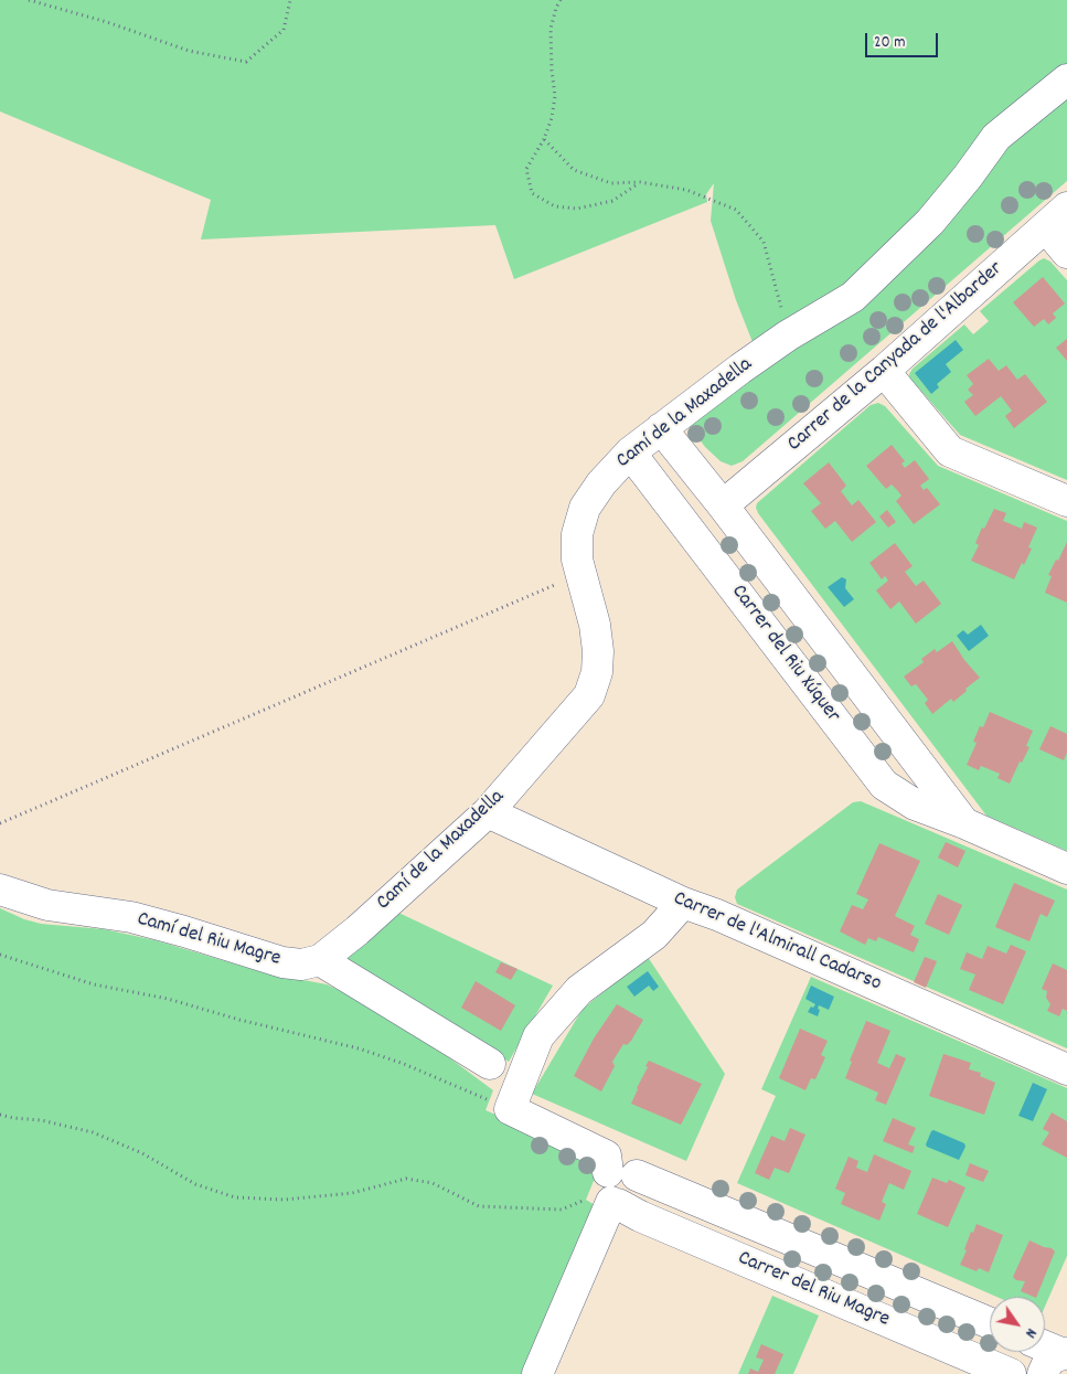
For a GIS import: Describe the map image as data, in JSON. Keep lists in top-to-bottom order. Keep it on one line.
{"streets":{"street":["Carrer de la Canyada de l'Albarder","Camí de la Maxadella","Carrer del Riu Xúquer","Camí del Riu Magre","Carrer de l'Almirall Cadarso","Carrer del Riu Magre"]},"crossings":[["Carrer de la Canyada de l'Albarder","Carrer del Riu Xúquer"],["Camí de la Maxadella","Carrer del Riu Xúquer"],["Camí de la Maxadella","Camí del Riu Magre"],["Camí de la Maxadella","Carrer de l'Almirall Cadarso"]],"scale_bar":"20 m","north":"bottom right"}
